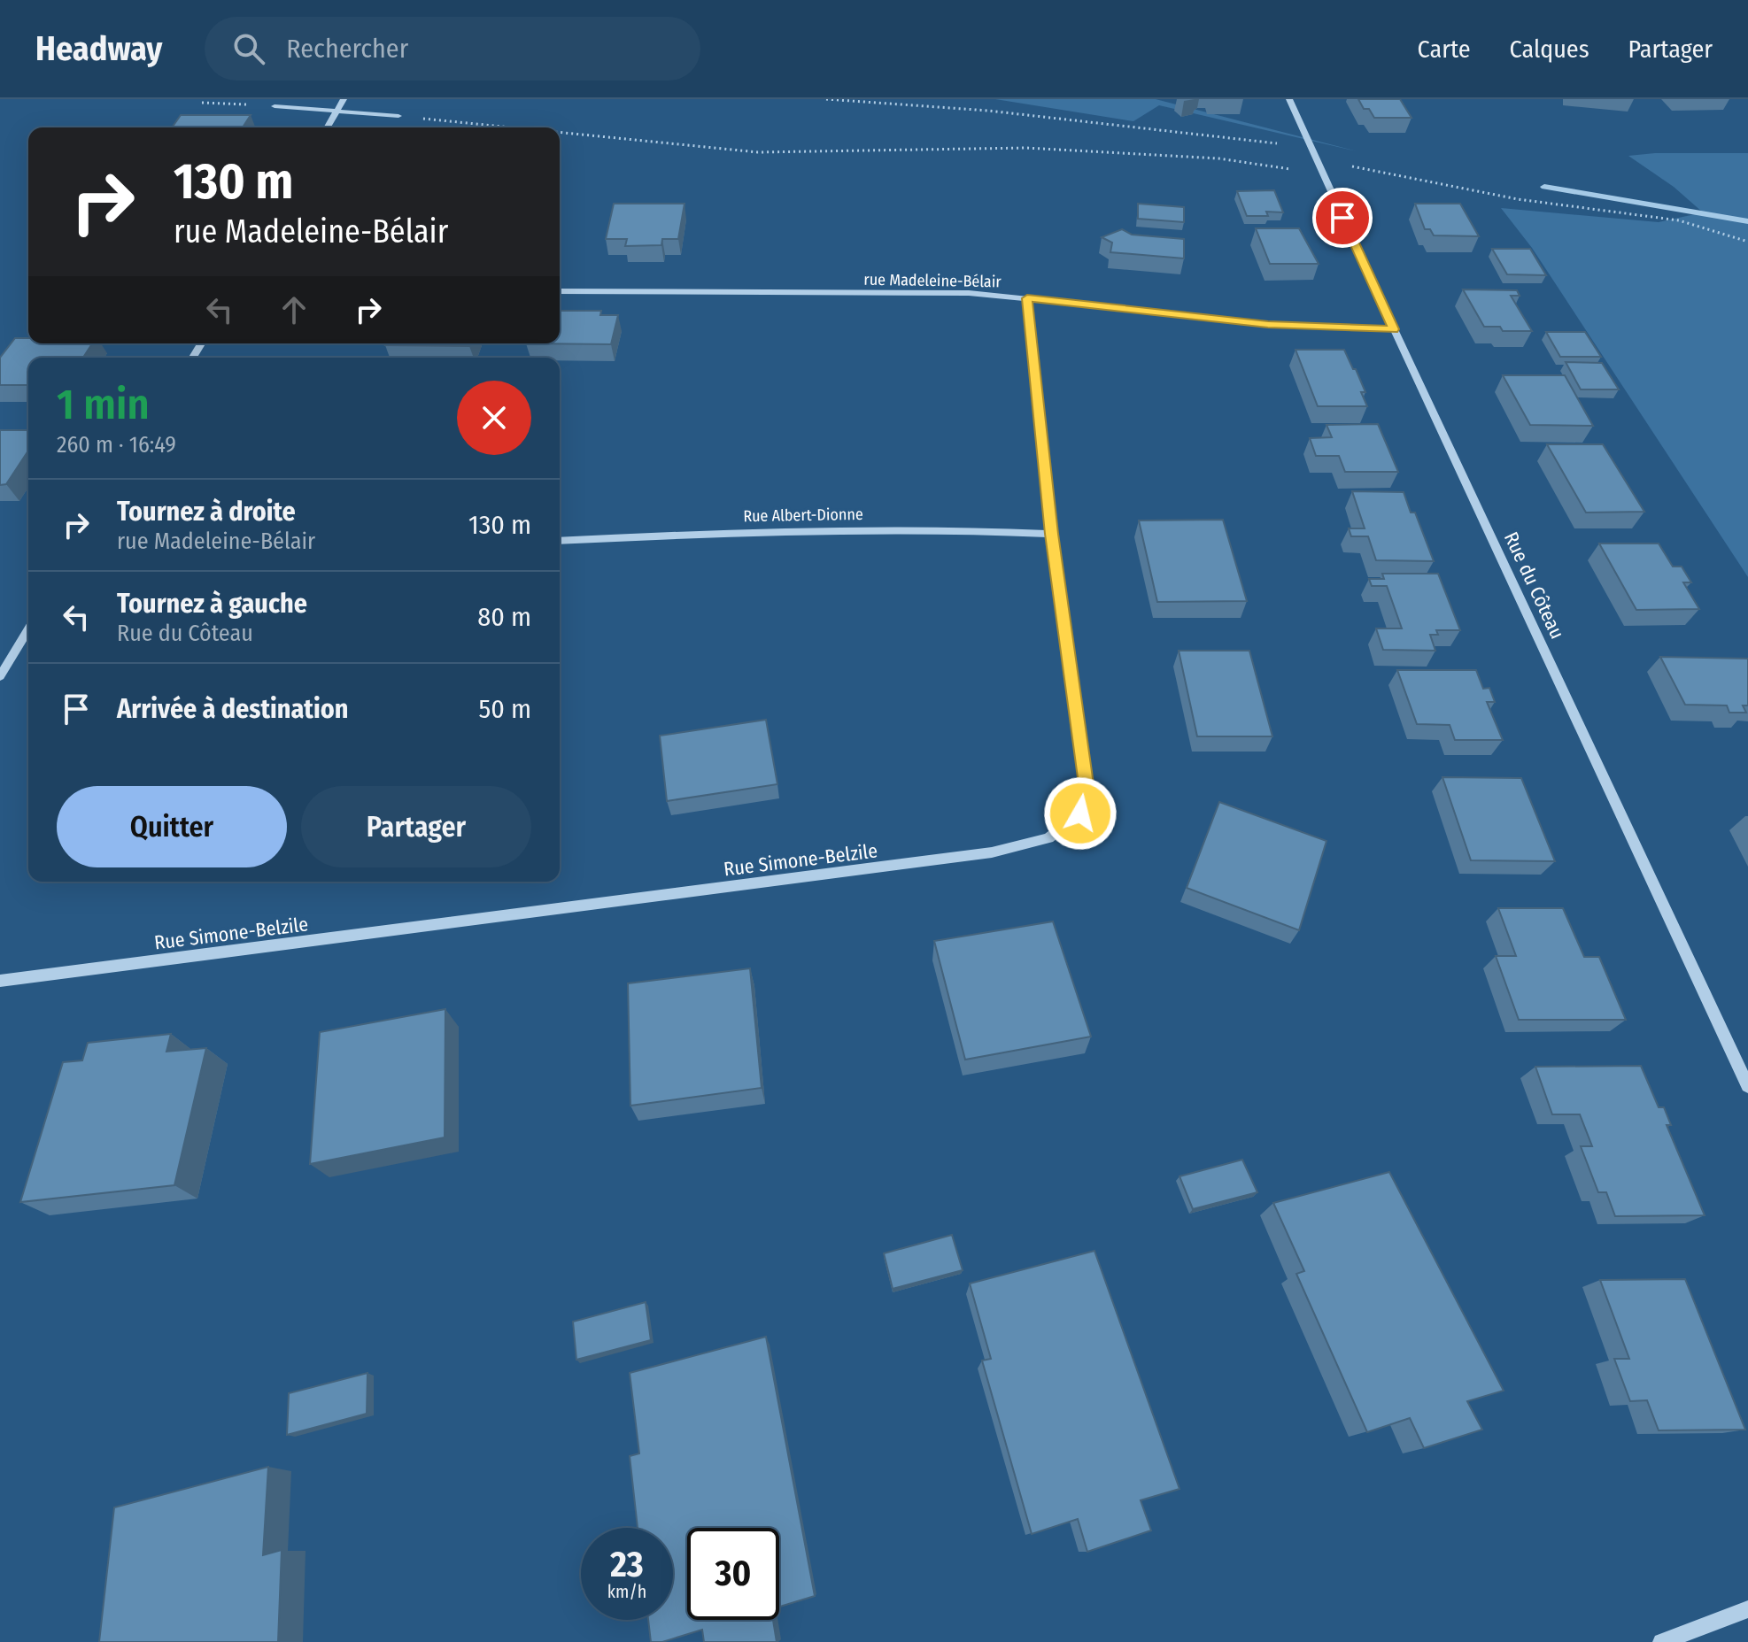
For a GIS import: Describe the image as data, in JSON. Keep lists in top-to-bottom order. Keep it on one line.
{"streets":{"street":["rue Madeleine-Bélair","Rue Albert-Dionne","Rue du Côteau","Rue Simone-Belzile"]},"crossings":[["rue Madeleine-Bélair","Rue du Côteau"],["rue Madeleine-Bélair","Rue Simone-Belzile"],["Rue Albert-Dionne","Rue Simone-Belzile"]],"page":{"header":"Headway","search":"Rechercher","nav":["Carte","Calques","Partager"],"turn":["130 m","rue Madeleine-Bélair"],"heading":["1 min","260 m · 16:49"],"list":[{"name":"Tournez à droite","note":"rue Madeleine-Bélair","value":"130 m"},{"name":"Tournez à gauche","note":"Rue du Côteau","value":"80 m"},{"name":"Arrivée à destination","value":"50 m"}],"buttons":["Quitter","Partager"],"speed":"23 km/h","limit":"30"}}
